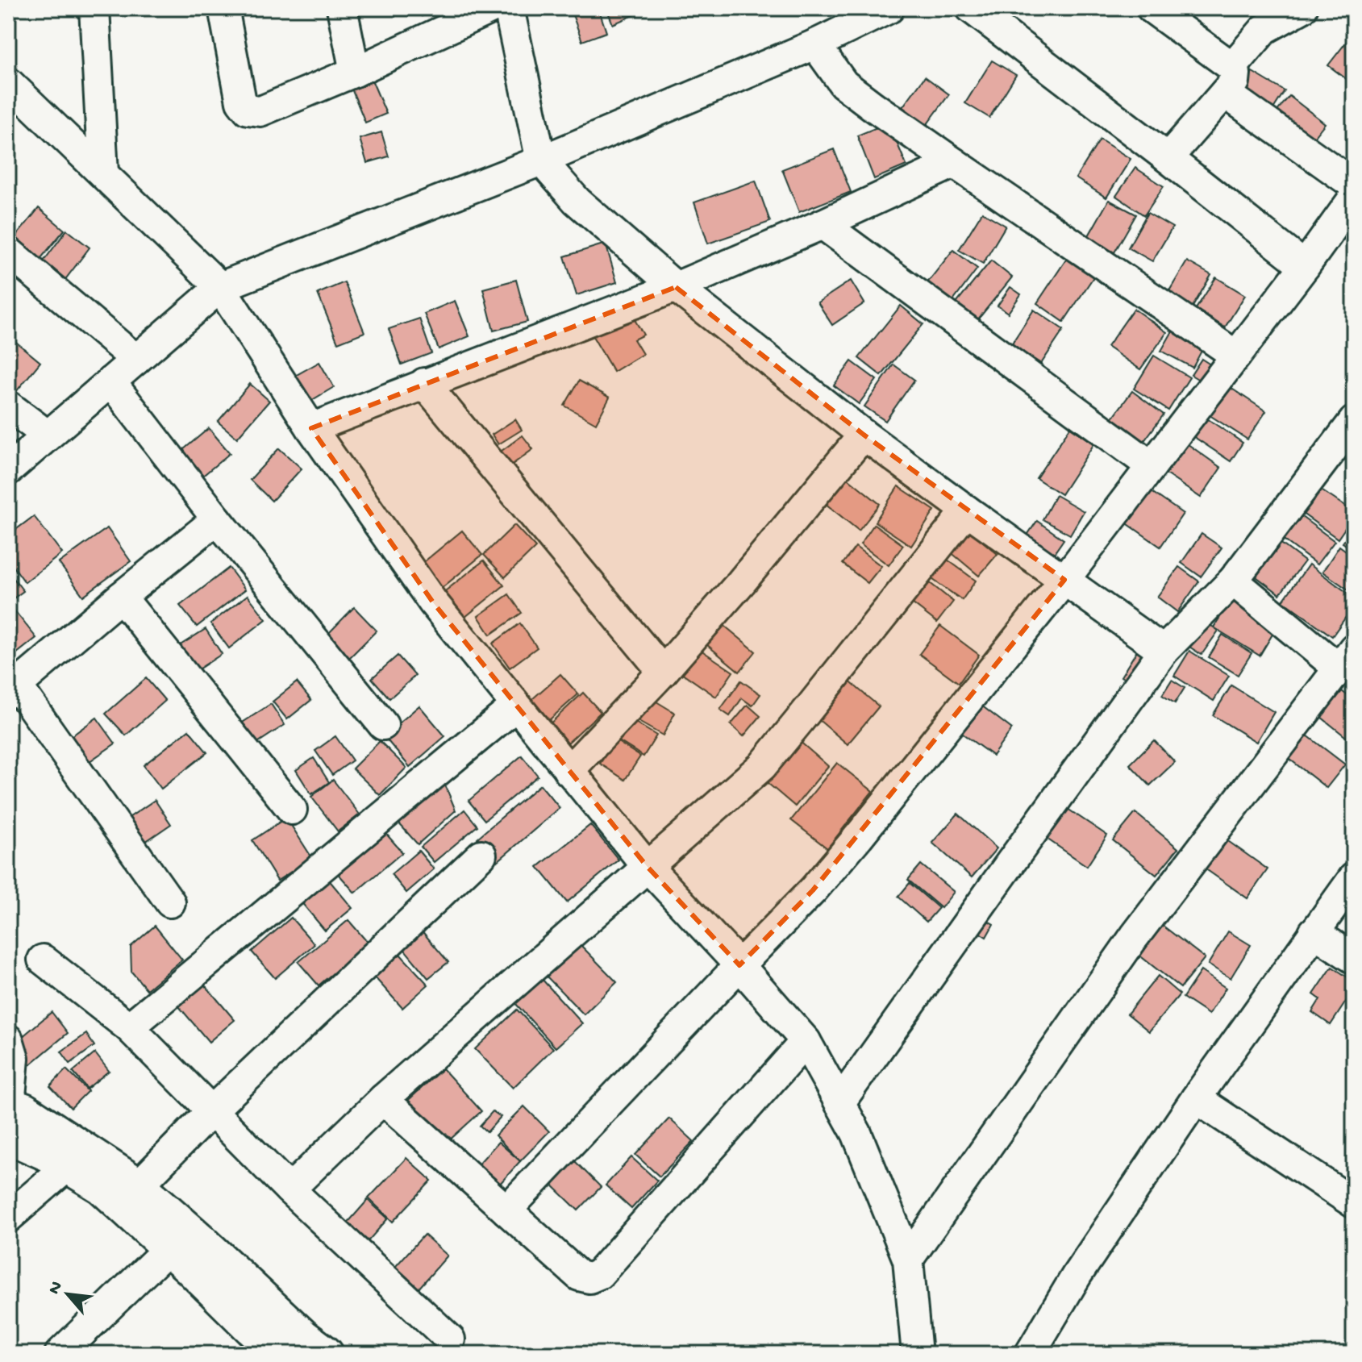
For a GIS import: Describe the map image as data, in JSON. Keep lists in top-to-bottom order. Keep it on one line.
{"north":"top left"}
